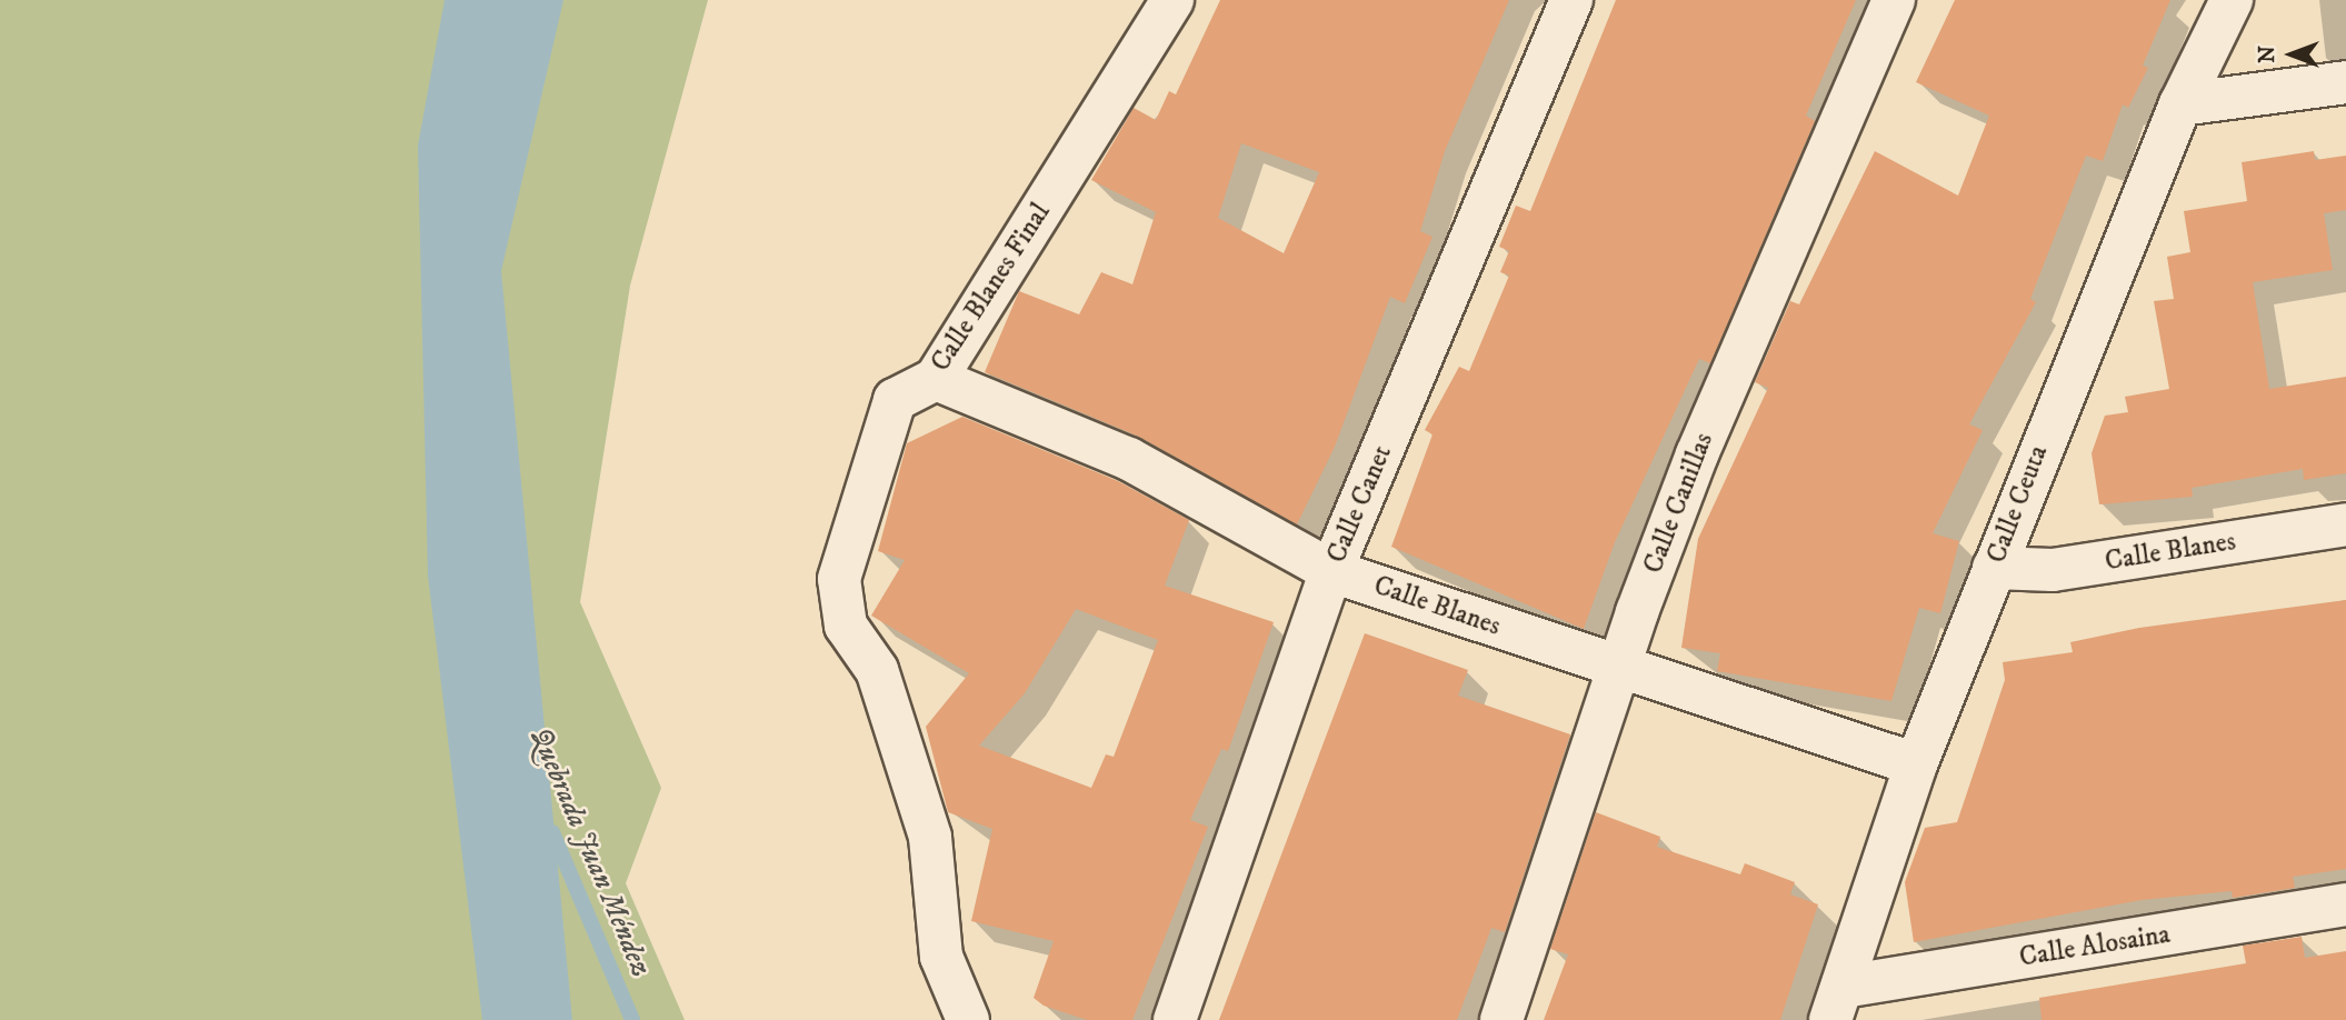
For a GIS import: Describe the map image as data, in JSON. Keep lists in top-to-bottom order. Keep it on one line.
{"streets":{"street":["Calle Blanes Final","Calle Canillas","Calle Canet","Calle Ceuta","Calle Blanes","Calle Alosaina"]},"crossings":[["Calle Blanes Final","Calle Blanes"],["Calle Canillas","Calle Blanes"],["Calle Canet","Calle Blanes"],["Calle Ceuta","Calle Blanes"],["Calle Ceuta","Calle Alosaina"]],"water":["Quebrada Juan Méndez"],"north":"left"}
